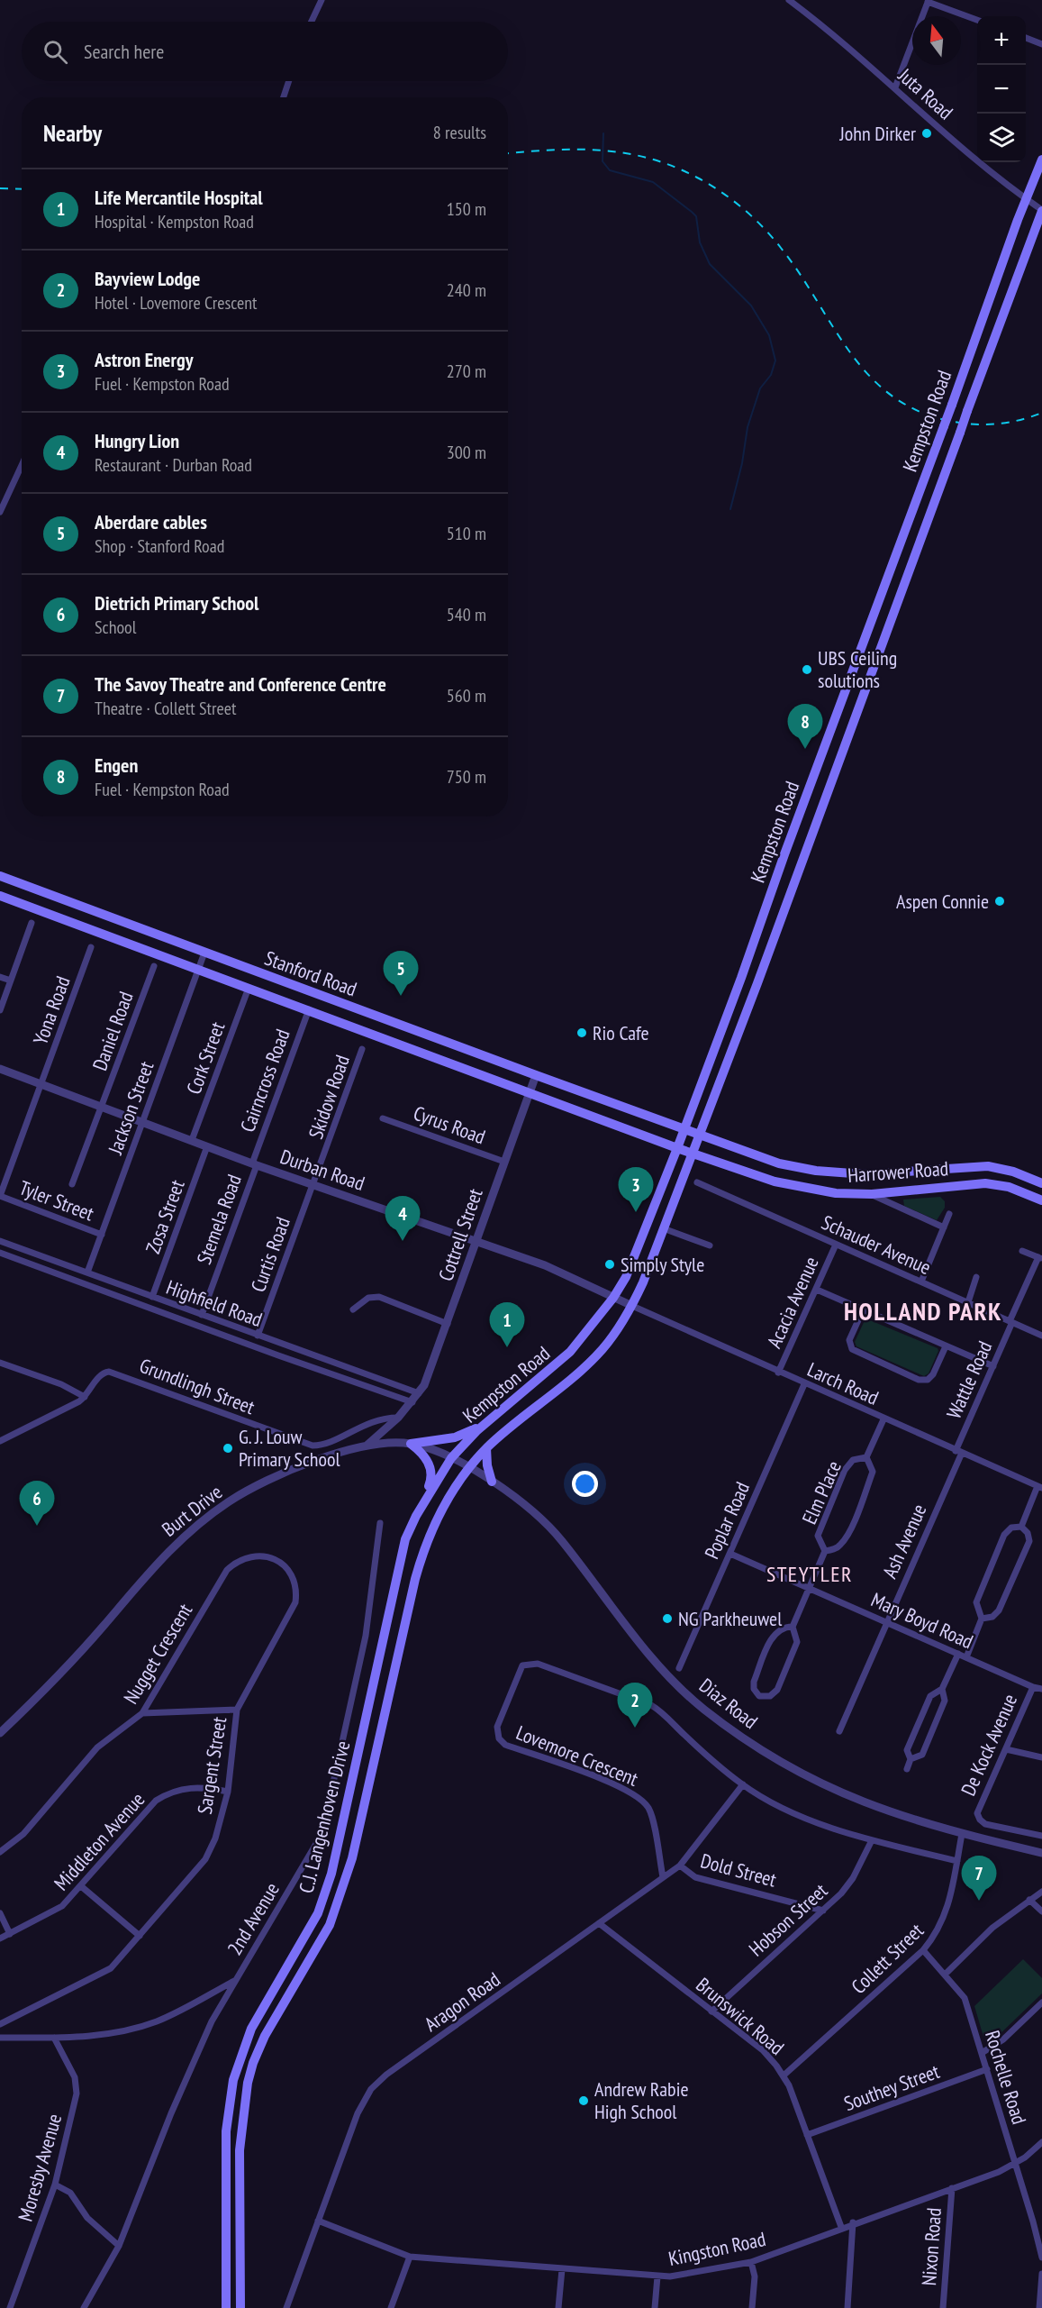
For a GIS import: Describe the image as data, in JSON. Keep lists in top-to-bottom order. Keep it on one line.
{"streets":{"main road":["Kempston Road","Stanford Road","Harrower Road","C.J. Langenhoven Drive"],"street":["Juta Road","Yona Road","Daniel Road","Cork Street","Cairncross Road","Skidow Road","Jackson Street","Cyrus Road","Durban Road","Tyler Street","Zosa Street","Stemela Road","Cottrell Street","Schauder Avenue","Curtis Road","Acacia Avenue","Highfield Road","Wattle Road","Larch Road","Grundlingh Street","Elm Place","Burt Drive","Poplar Road","Ash Avenue","Mary Boyd Road","Nugget Crescent","Diaz Road","De Kock Avenue","Lovemore Crescent","Sargent Street","Middleton Avenue","Dold Street","2nd Avenue","Hobson Street","Collett Street","Aragon Road","Brunswick Road","Rochelle Road","Southey Street","Moresby Avenue","Nixon Road","Kingston Road"]},"crossings":[["Juta Road","Kempston Road"],["Kempston Road","Stanford Road"],["Kempston Road","Durban Road"],["Kempston Road","Harrower Road"],["Kempston Road","Larch Road"],["Kempston Road","Burt Drive"],["Kempston Road","Diaz Road"],["Kempston Road","C.J. Langenhoven Drive"],["Stanford Road","Cork Street"],["Stanford Road","Cairncross Road"],["Stanford Road","Jackson Street"],["Stanford Road","Harrower Road"],["Stanford Road","Cottrell Street"],["Yona Road","Durban Road"],["Yona Road","Tyler Street"],["Daniel Road","Durban Road"],["Cork Street","Durban Road"],["Cairncross Road","Durban Road"],["Cairncross Road","Stemela Road"],["Skidow Road","Durban Road"],["Skidow Road","Curtis Road"],["Jackson Street","Durban Road"],["Jackson Street","Tyler Street"],["Jackson Street","Highfield Road"],["Cyrus Road","Cottrell Street"],["Durban Road","Zosa Street"],["Durban Road","Stemela Road"],["Durban Road","Cottrell Street"],["Durban Road","Curtis Road"],["Durban Road","Larch Road"],["Zosa Street","Highfield Road"],["Stemela Road","Highfield Road"],["Cottrell Street","Highfield Road"],["Cottrell Street","Grundlingh Street"],["Cottrell Street","Burt Drive"],["Schauder Avenue","Acacia Avenue"],["Schauder Avenue","Wattle Road"],["Curtis Road","Highfield Road"],["Acacia Avenue","Larch Road"],["Wattle Road","Larch Road"],["Wattle Road","Ash Avenue"],["Larch Road","Elm Place"],["Larch Road","Poplar Road"],["Larch Road","Ash Avenue"],["Elm Place","Mary Boyd Road"],["Burt Drive","Diaz Road"],["Burt Drive","C.J. Langenhoven Drive"],["Poplar Road","Mary Boyd Road"],["Ash Avenue","Mary Boyd Road"],["Mary Boyd Road","De Kock Avenue"],["Nugget Crescent","Sargent Street"],["Diaz Road","C.J. Langenhoven Drive"],["Diaz Road","Collett Street"],["Lovemore Crescent","Aragon Road"],["Sargent Street","Middleton Avenue"],["Dold Street","Hobson Street"],["Dold Street","Aragon Road"],["Hobson Street","Brunswick Road"],["Collett Street","Brunswick Road"],["Collett Street","Rochelle Road"],["Aragon Road","Brunswick Road"],["Aragon Road","Kingston Road"],["Brunswick Road","Southey Street"],["Brunswick Road","Kingston Road"],["Rochelle Road","Southey Street"],["Rochelle Road","Kingston Road"],["Nixon Road","Kingston Road"]],"districts":["HOLLAND PARK","STEYTLER"],"places":["John Dirker","UBS Ceiling solutions","Aspen Connie","Rio Cafe","Simply Style","G. J. Louw Primary School","NG Parkheuwel","Andrew Rabie High School"],"north":"top","page":{"map_buttons":["+","−"],"search":"Search here","heading":["Nearby","8 results"],"list":[{"mark":"1","name":"Life Mercantile Hospital","note":"Hospital · Kempston Road","value":"150 m"},{"mark":"2","name":"Bayview Lodge","note":"Hotel · Lovemore Crescent","value":"240 m"},{"mark":"3","name":"Astron Energy","note":"Fuel · Kempston Road","value":"270 m"},{"mark":"4","name":"Hungry Lion","note":"Restaurant · Durban Road","value":"300 m"},{"mark":"5","name":"Aberdare cables","note":"Shop · Stanford Road","value":"510 m"},{"mark":"6","name":"Dietrich Primary School","note":"School","value":"540 m"},{"mark":"7","name":"The Savoy Theatre and Conference Centre","note":"Theatre · Collett Street","value":"560 m"},{"mark":"8","name":"Engen","note":"Fuel · Kempston Road","value":"750 m"}],"pins":["8","5","3","4","1","6","2","7"]}}
